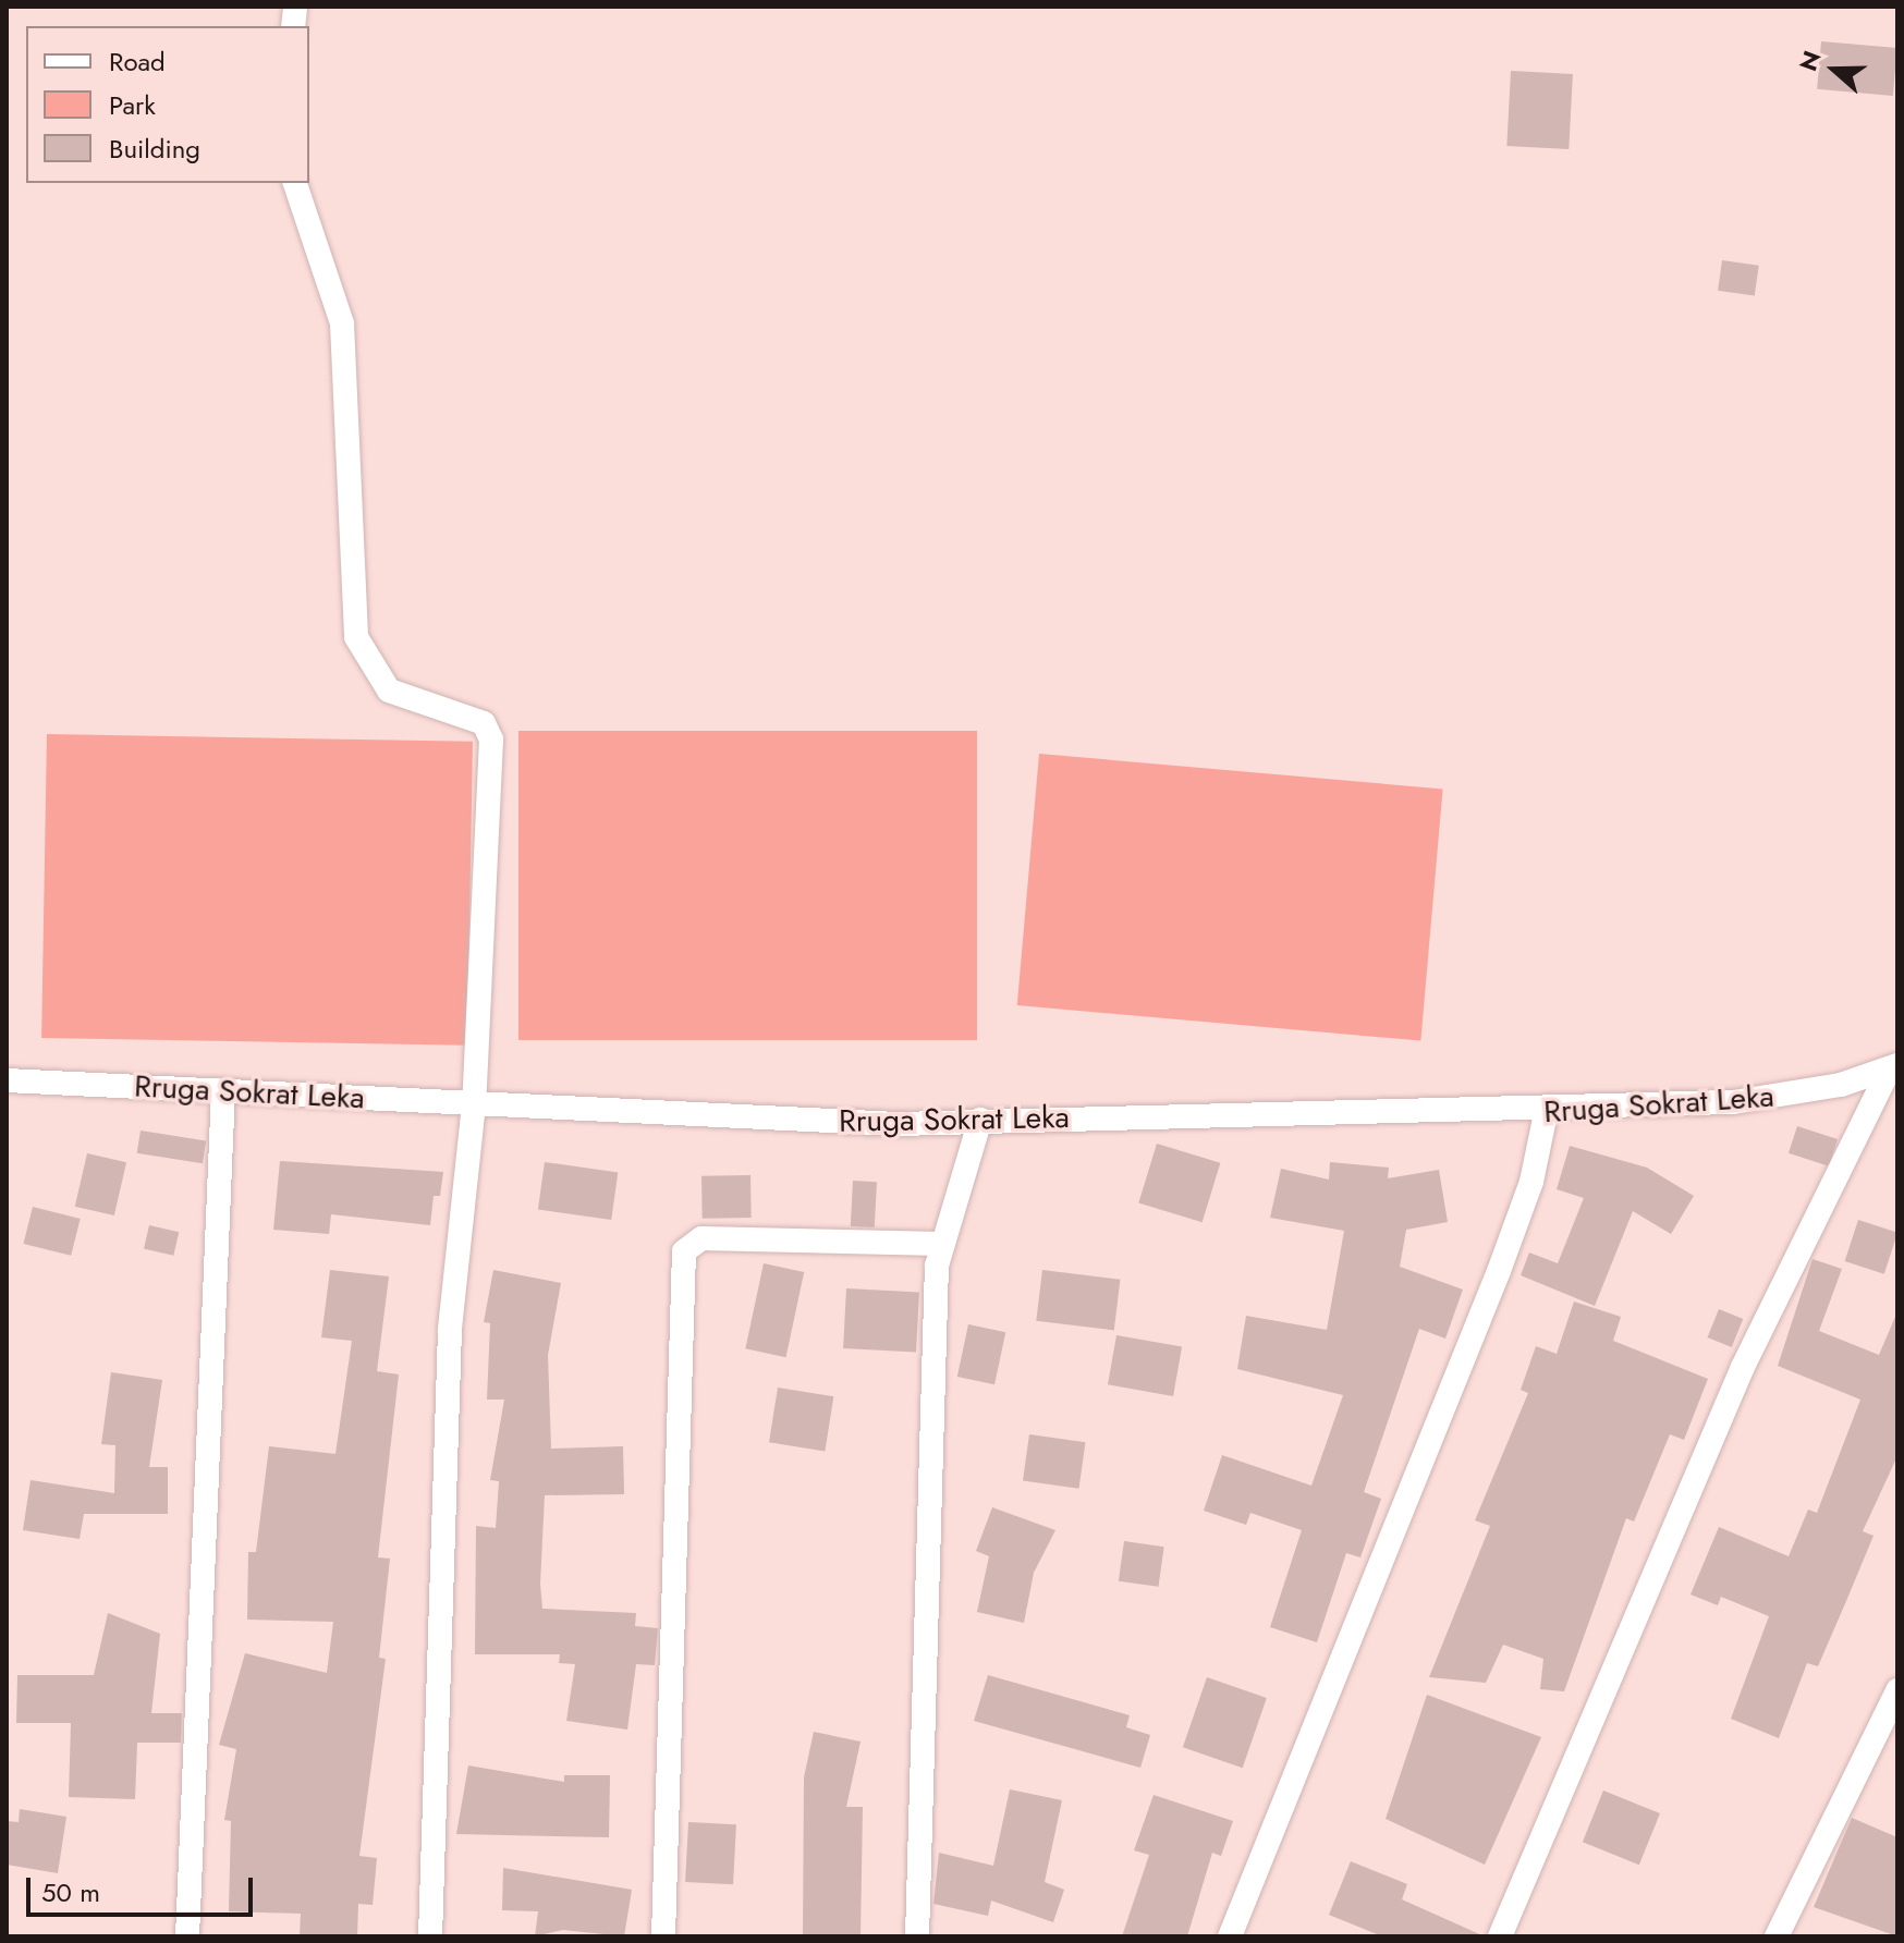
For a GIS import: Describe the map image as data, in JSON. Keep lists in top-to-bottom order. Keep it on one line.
{"streets":{"street":["Rruga Sokrat Leka"]},"legend":["Road","Park","Building"],"scale_bar":"50 m","north":"left"}
